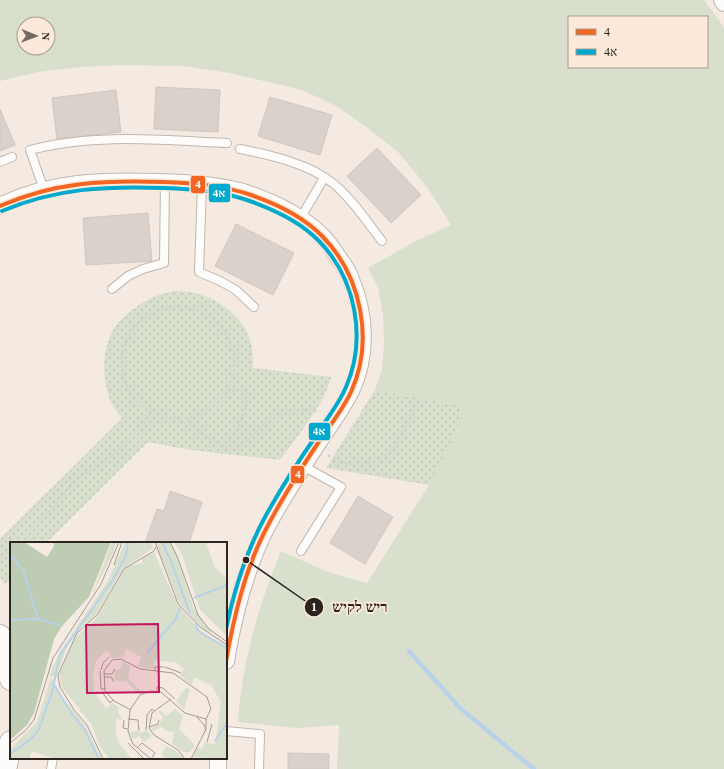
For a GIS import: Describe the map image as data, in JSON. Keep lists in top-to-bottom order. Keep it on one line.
{"places":["ריש לקיש"],"lines":["transit line 4","transit line 4א"],"legend":["4","4א"],"north":"right"}
